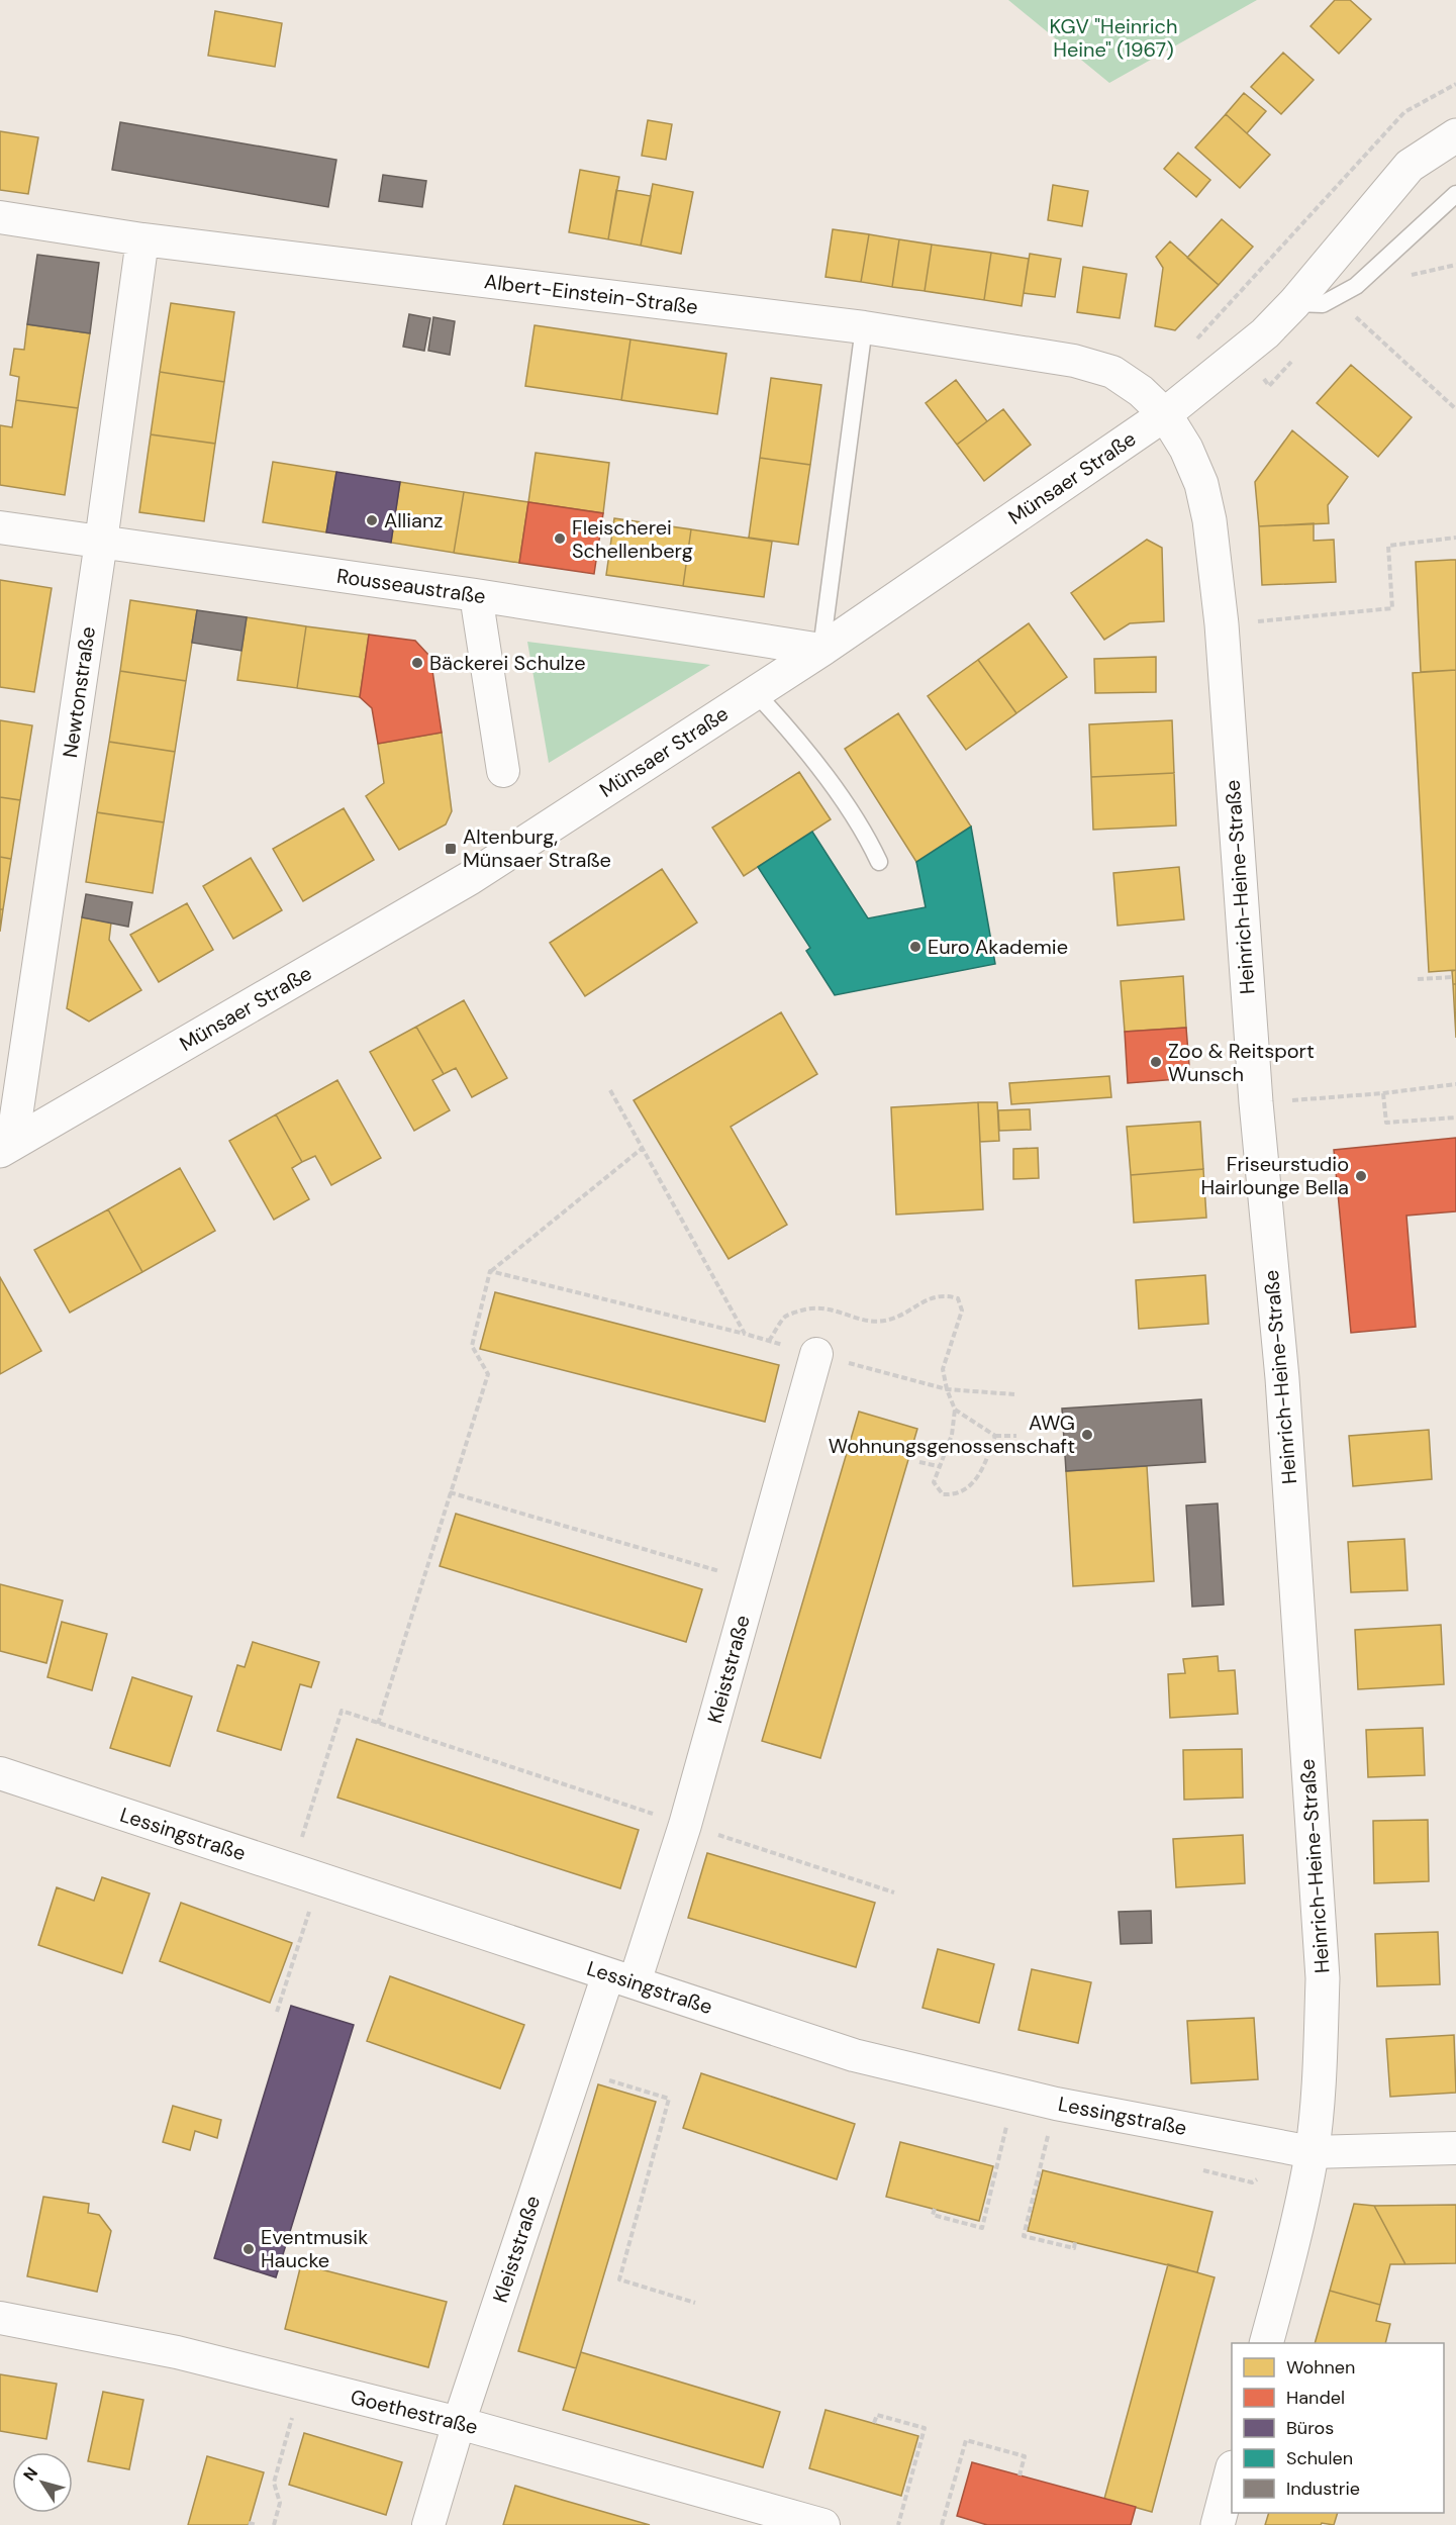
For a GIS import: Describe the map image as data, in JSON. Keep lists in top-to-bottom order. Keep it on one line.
{"streets":{"street":["Albert-Einstein-Straße","Münsaer Straße","Rousseaustraße","Newtonstraße","Heinrich-Heine-Straße","Kleiststraße","Lessingstraße","Goethestraße"]},"crossings":[["Albert-Einstein-Straße","Münsaer Straße"],["Albert-Einstein-Straße","Newtonstraße"],["Albert-Einstein-Straße","Heinrich-Heine-Straße"],["Münsaer Straße","Rousseaustraße"],["Münsaer Straße","Newtonstraße"],["Münsaer Straße","Heinrich-Heine-Straße"],["Rousseaustraße","Newtonstraße"],["Heinrich-Heine-Straße","Lessingstraße"],["Kleiststraße","Lessingstraße"],["Kleiststraße","Goethestraße"]],"parks":["KGV \"Heinrich Heine\" (1967)"],"places":{"other":["Allianz","Fleischerei Schellenberg","Bäckerei Schulze","Euro Akademie","Zoo & Reitsport Wunsch","Friseurstudio Hairlounge Bella","AWG Wohnungsgenossenschaft","Eventmusik Haucke"],"transit":["Altenburg, Münsaer Straße"]},"legend":["Wohnen","Handel","Büros","Schulen","Industrie"],"north":"top left"}
